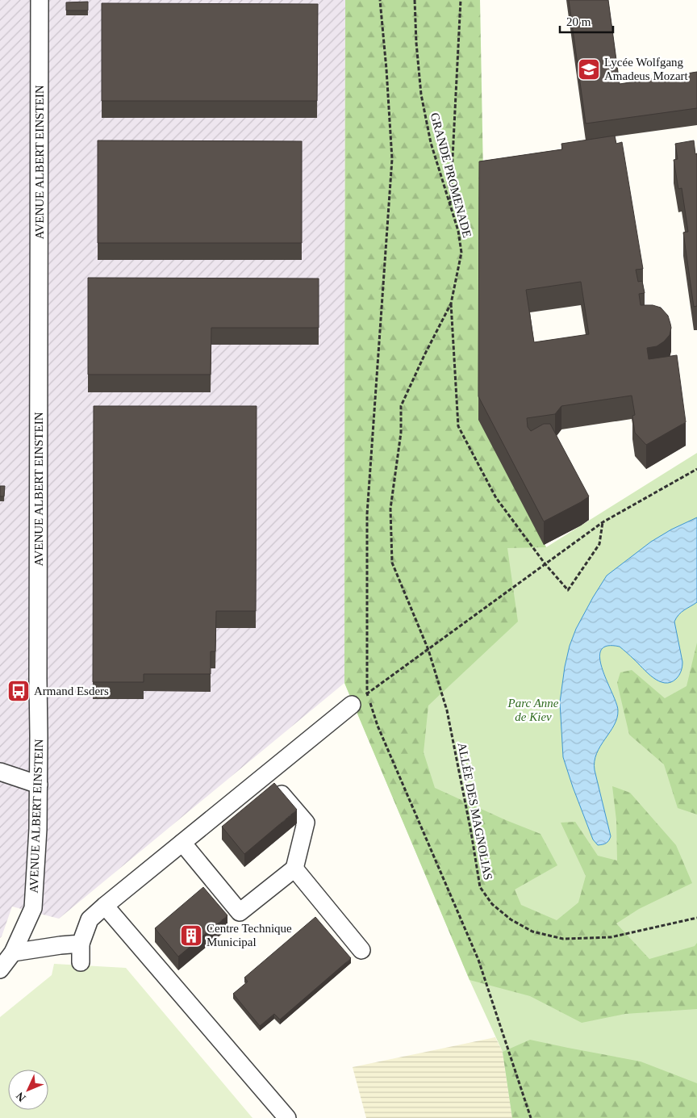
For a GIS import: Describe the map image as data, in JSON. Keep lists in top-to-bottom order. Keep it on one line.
{"streets":{"street":["AVENUE ALBERT EINSTEIN"],"path":["GRANDE PROMENADE","ALLÉE DES MAGNOLIAS"]},"crossings":[["GRANDE PROMENADE","ALLÉE DES MAGNOLIAS"]],"parks":["Parc Anne de Kiev"],"places":{"school or university":["Lycée Wolfgang Amadeus Mozart"],"bus stop":["Armand Esders"],"building":["Centre Technique Municipal"]},"scale_bar":"20 m","north":"bottom left"}
